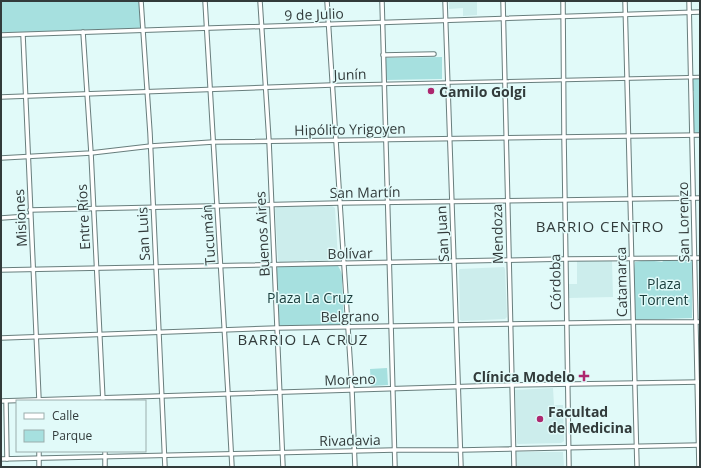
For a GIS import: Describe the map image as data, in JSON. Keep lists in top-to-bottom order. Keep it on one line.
{"streets":{"street":["9 de Julio","Junín","Hipólito Yrigoyen","San Martín","Entre Ríos","Misiones","San Lorenzo","San Luis","Buenos Aires","San Juan","Mendoza","Tucumán","Bolívar","Córdoba","Catamarca","Belgrano","Moreno","Rivadavia"]},"crossings":[["9 de Julio","Entre Ríos"],["9 de Julio","Misiones"],["9 de Julio","San Lorenzo"],["9 de Julio","San Luis"],["9 de Julio","Buenos Aires"],["9 de Julio","San Juan"],["9 de Julio","Mendoza"],["9 de Julio","Tucumán"],["9 de Julio","Córdoba"],["9 de Julio","Catamarca"],["Junín","Entre Ríos"],["Junín","Misiones"],["Junín","San Lorenzo"],["Junín","San Luis"],["Junín","Buenos Aires"],["Junín","San Juan"],["Junín","Mendoza"],["Junín","Tucumán"],["Junín","Córdoba"],["Junín","Catamarca"],["Hipólito Yrigoyen","Entre Ríos"],["Hipólito Yrigoyen","Misiones"],["Hipólito Yrigoyen","San Lorenzo"],["Hipólito Yrigoyen","San Luis"],["Hipólito Yrigoyen","Buenos Aires"],["Hipólito Yrigoyen","San Juan"],["Hipólito Yrigoyen","Mendoza"],["Hipólito Yrigoyen","Tucumán"],["Hipólito Yrigoyen","Córdoba"],["Hipólito Yrigoyen","Catamarca"],["San Martín","Entre Ríos"],["San Martín","Misiones"],["San Martín","San Lorenzo"],["San Martín","San Luis"],["San Martín","Buenos Aires"],["San Martín","San Juan"],["San Martín","Mendoza"],["San Martín","Tucumán"],["San Martín","Córdoba"],["San Martín","Catamarca"],["Entre Ríos","Bolívar"],["Entre Ríos","Belgrano"],["Entre Ríos","Moreno"],["Misiones","Bolívar"],["Misiones","Belgrano"],["Misiones","Moreno"],["San Lorenzo","Bolívar"],["San Lorenzo","Belgrano"],["San Lorenzo","Moreno"],["San Lorenzo","Rivadavia"],["San Luis","Bolívar"],["San Luis","Belgrano"],["San Luis","Moreno"],["San Luis","Rivadavia"],["Buenos Aires","Bolívar"],["Buenos Aires","Belgrano"],["Buenos Aires","Moreno"],["Buenos Aires","Rivadavia"],["San Juan","Bolívar"],["San Juan","Belgrano"],["San Juan","Moreno"],["San Juan","Rivadavia"],["Mendoza","Bolívar"],["Mendoza","Belgrano"],["Mendoza","Moreno"],["Mendoza","Rivadavia"],["Tucumán","Bolívar"],["Tucumán","Belgrano"],["Tucumán","Moreno"],["Tucumán","Rivadavia"],["Bolívar","Córdoba"],["Bolívar","Catamarca"],["Córdoba","Belgrano"],["Córdoba","Moreno"],["Córdoba","Rivadavia"],["Catamarca","Belgrano"],["Catamarca","Moreno"],["Catamarca","Rivadavia"]],"districts":["BARRIO CENTRO","BARRIO LA CRUZ"],"parks":["Plaza Torrent","Plaza La Cruz"],"places":{"other":["Camilo Golgi","Facultad de Medicina"],"health":["Clínica Modelo"]},"legend":["Calle","Parque"]}
